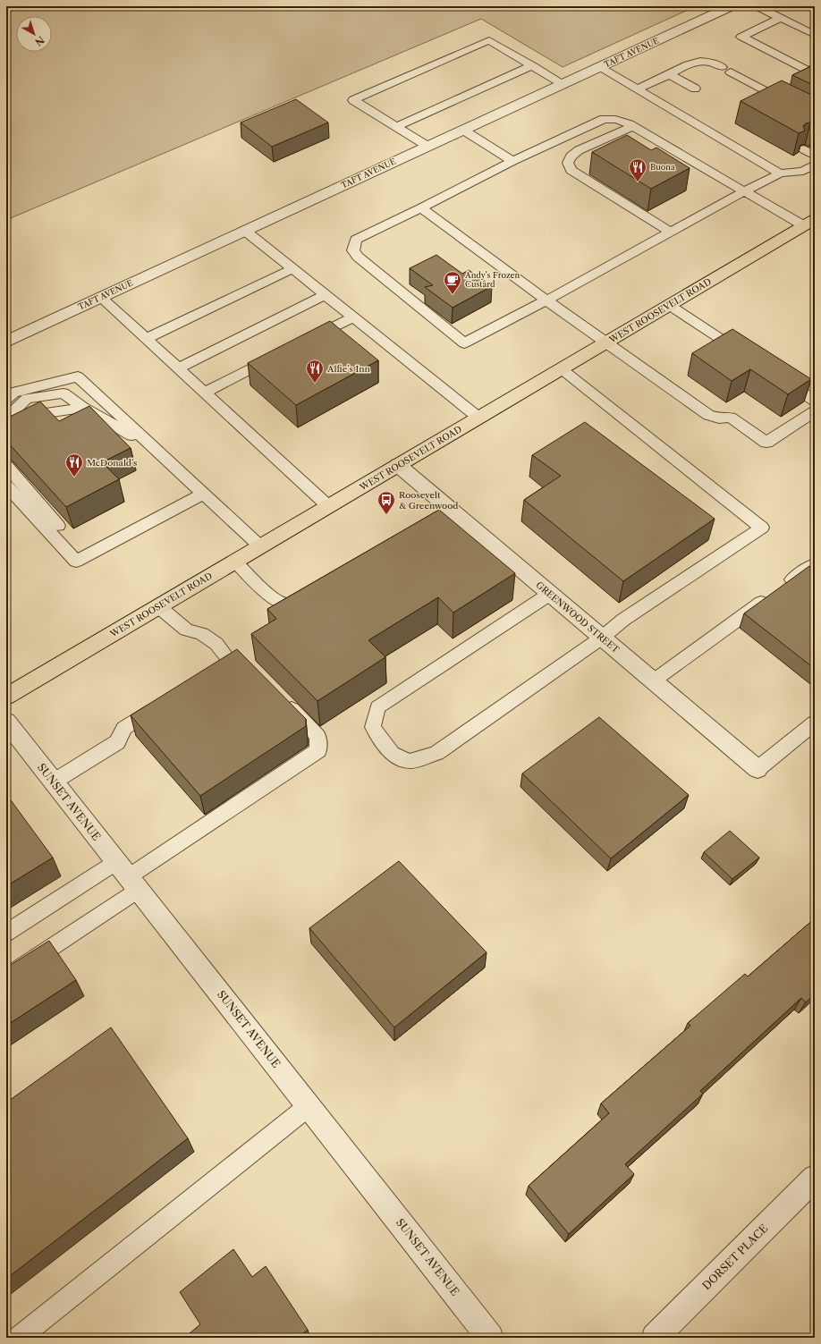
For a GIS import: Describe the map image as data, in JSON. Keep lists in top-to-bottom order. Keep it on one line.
{"streets":{"main road":["WEST ROOSEVELT ROAD"],"street":["TAFT AVENUE","GREENWOOD STREET","SUNSET AVENUE","DORSET PLACE"]},"crossings":[["WEST ROOSEVELT ROAD","GREENWOOD STREET"]],"places":{"restaurant":["Buona","Alfie’s Inn","McDonald's"],"cafe":["Andy's Frozen Custard"],"bus stop":["Roosevelt & Greenwood"]},"north":"bottom right"}
